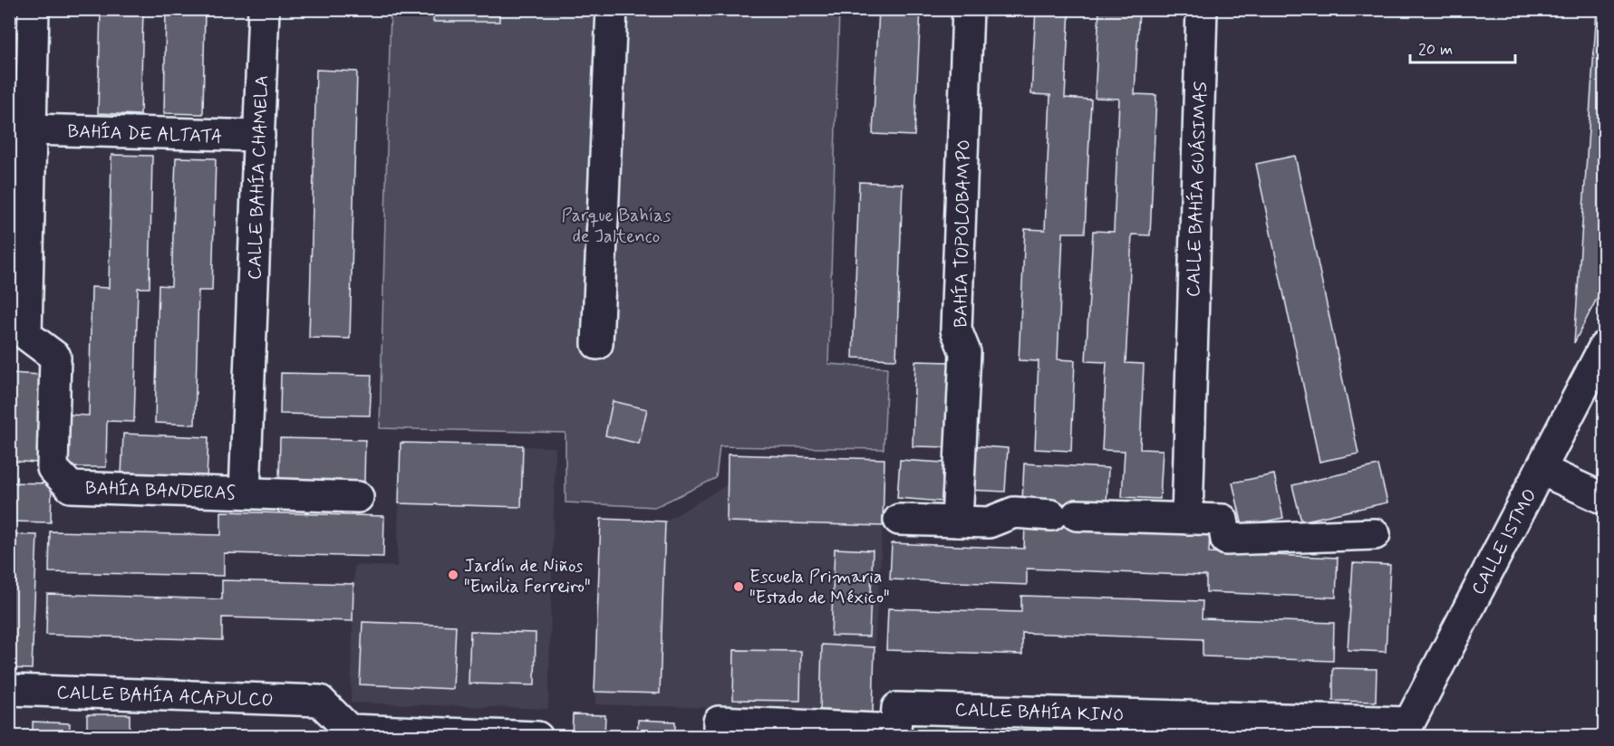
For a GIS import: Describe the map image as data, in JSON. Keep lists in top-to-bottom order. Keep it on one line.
{"streets":{"street":["BAHÍA DE ALTATA","CALLE BAHÍA CHAMELA","CALLE BAHÍA GUÁSIMAS","BAHÍA TOPOLOBAMPO","BAHÍA BANDERAS","CALLE ISTMO","CALLE BAHÍA ACAPULCO","CALLE BAHÍA KINO"]},"crossings":[["BAHÍA DE ALTATA","CALLE BAHÍA CHAMELA"],["BAHÍA DE ALTATA","BAHÍA BANDERAS"],["CALLE BAHÍA CHAMELA","BAHÍA BANDERAS"],["CALLE ISTMO","CALLE BAHÍA KINO"]],"parks":["Parque Bahías de Jaltenco"],"places":["Jardín de Niños \"Emilia Ferreiro\"","Escuela Primaria \"Estado de México\""],"scale_bar":"20 m"}
